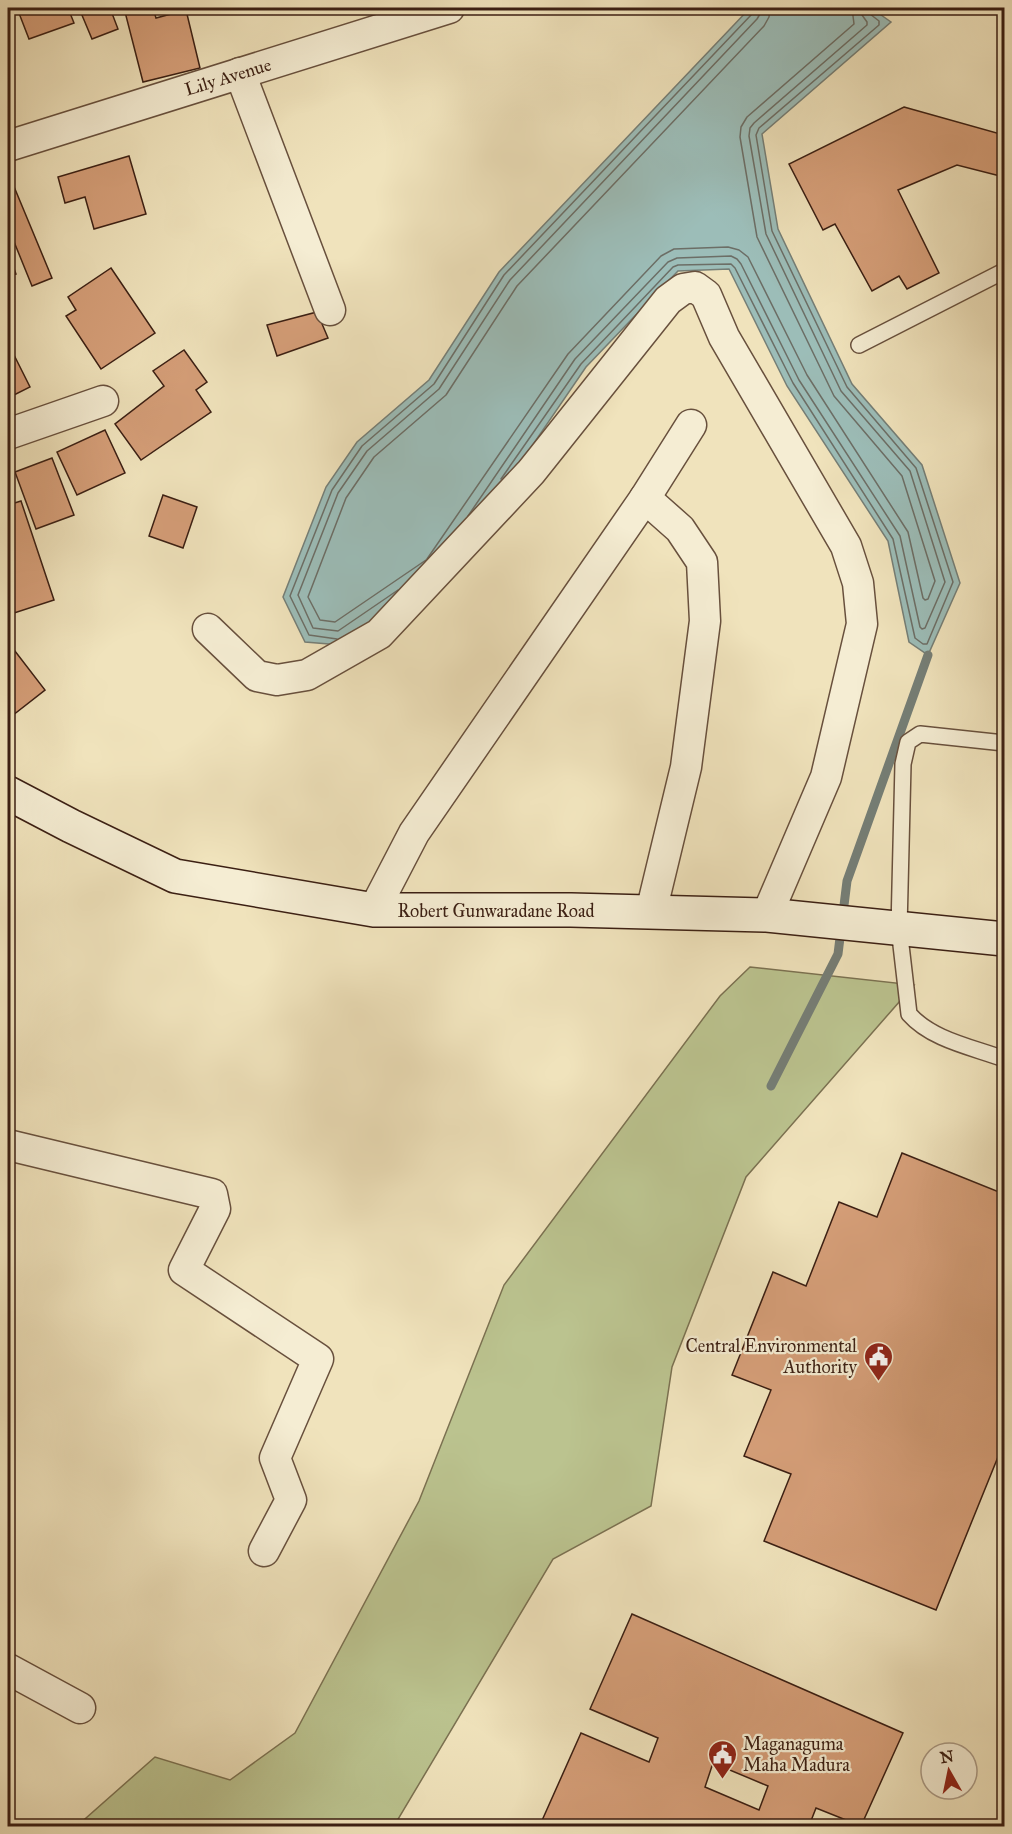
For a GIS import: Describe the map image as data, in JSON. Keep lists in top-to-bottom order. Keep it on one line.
{"streets":{"street":["Lily Avenue","Robert Gunwaradane Road"]},"places":{"public building":["Central Environmental Authority","Maganaguma Maha Madura"]},"north":"top"}
